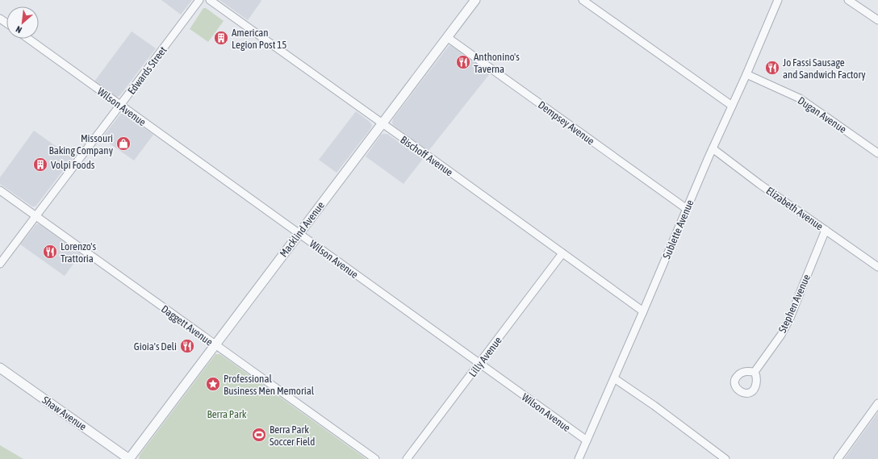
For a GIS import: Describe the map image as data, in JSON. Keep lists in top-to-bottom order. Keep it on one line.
{"streets":{"street":["Edwards Street","Wilson Avenue","Dugan Avenue","Dempsey Avenue","Bischoff Avenue","Elizabeth Avenue","Macklind Avenue","Sublette Avenue","Stephen Avenue","Daggett Avenue","Lilly Avenue","Shaw Avenue"]},"crossings":[["Edwards Street","Wilson Avenue"],["Edwards Street","Daggett Avenue"],["Wilson Avenue","Macklind Avenue"],["Wilson Avenue","Sublette Avenue"],["Wilson Avenue","Lilly Avenue"],["Dugan Avenue","Sublette Avenue"],["Dempsey Avenue","Macklind Avenue"],["Dempsey Avenue","Sublette Avenue"],["Bischoff Avenue","Macklind Avenue"],["Bischoff Avenue","Sublette Avenue"],["Bischoff Avenue","Lilly Avenue"],["Elizabeth Avenue","Sublette Avenue"],["Elizabeth Avenue","Stephen Avenue"],["Macklind Avenue","Daggett Avenue"],["Macklind Avenue","Shaw Avenue"]],"parks":["Berra Park"],"places":{"building":["American Legion Post 15","Volpi Foods"],"restaurant":["Anthonino's Taverna","Jo Fassi Sausage and Sandwich Factory","Lorenzo's Trattoria","Gioia's Deli"],"shop":["Missouri Baking Company"],"place":["Professional Business Men Memorial"],"sports":["Berra Park Soccer Field"]},"north":"bottom left"}
